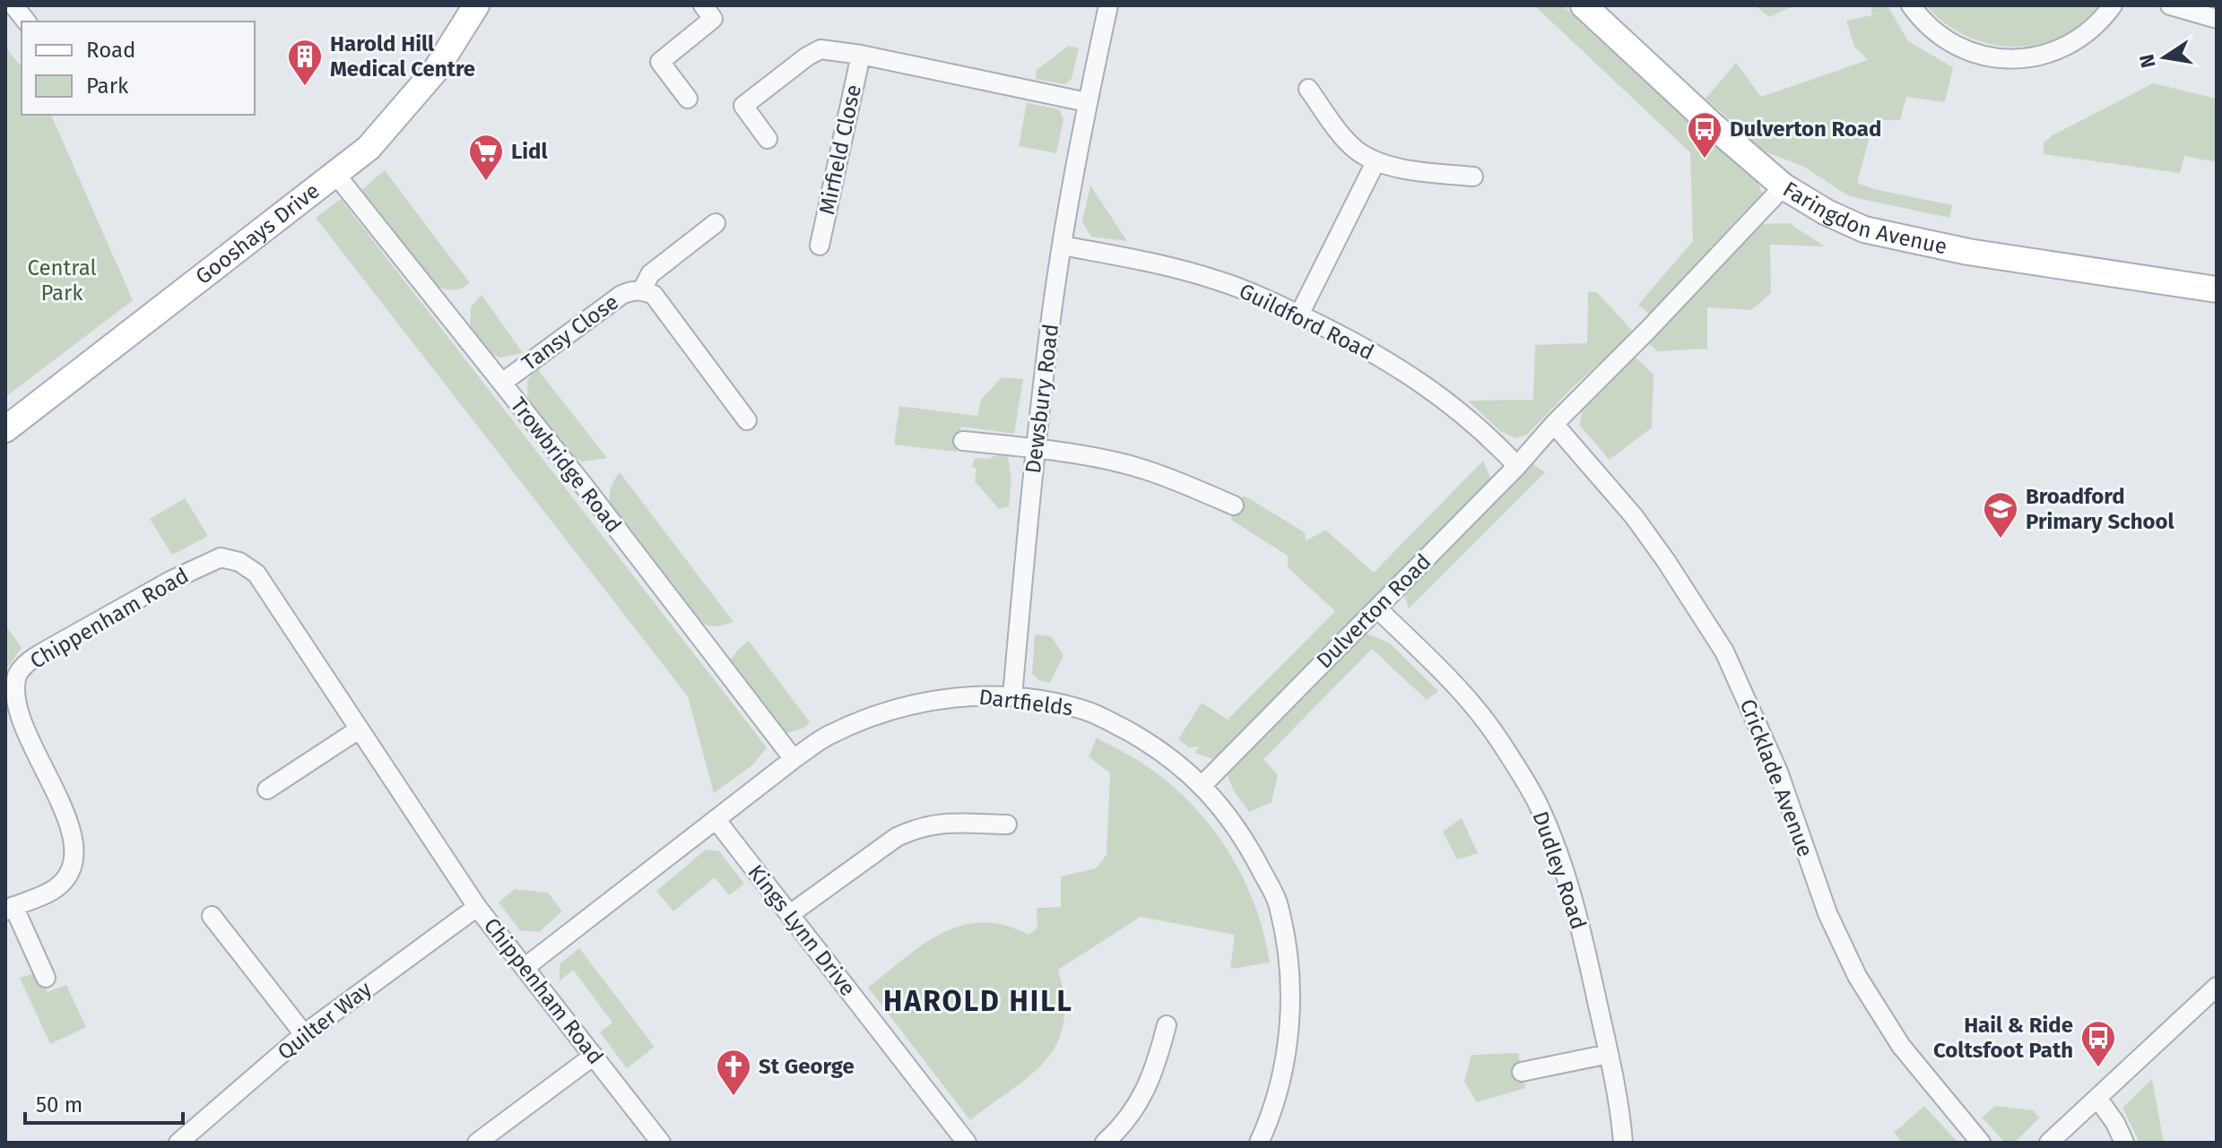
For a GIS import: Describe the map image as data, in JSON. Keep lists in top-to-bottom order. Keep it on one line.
{"streets":{"street":["Mirfield Close","Faringdon Avenue","Gooshays Drive","Guildford Road","Tansy Close","Dewsbury Road","Trowbridge Road","Dulverton Road","Chippenham Road","Dartfields","Cricklade Avenue","Dudley Road","Kings Lynn Drive","Quilter Way"]},"crossings":[["Faringdon Avenue","Dulverton Road"],["Gooshays Drive","Trowbridge Road"],["Guildford Road","Dewsbury Road"],["Guildford Road","Dulverton Road"],["Tansy Close","Trowbridge Road"],["Dewsbury Road","Dartfields"],["Trowbridge Road","Dartfields"],["Dulverton Road","Dartfields"],["Dulverton Road","Cricklade Avenue"],["Dulverton Road","Dudley Road"],["Chippenham Road","Dartfields"],["Chippenham Road","Quilter Way"],["Dartfields","Kings Lynn Drive"]],"districts":["HAROLD HILL"],"parks":["Central Park"],"places":{"building":["Harold Hill Medical Centre"],"bus stop":["Dulverton Road","Hail & Ride Coltsfoot Path"],"supermarket":["Lidl"],"school or university":["Broadford Primary School"],"church":["St George"]},"legend":["Road","Park"],"scale_bar":"50 m","north":"left"}
